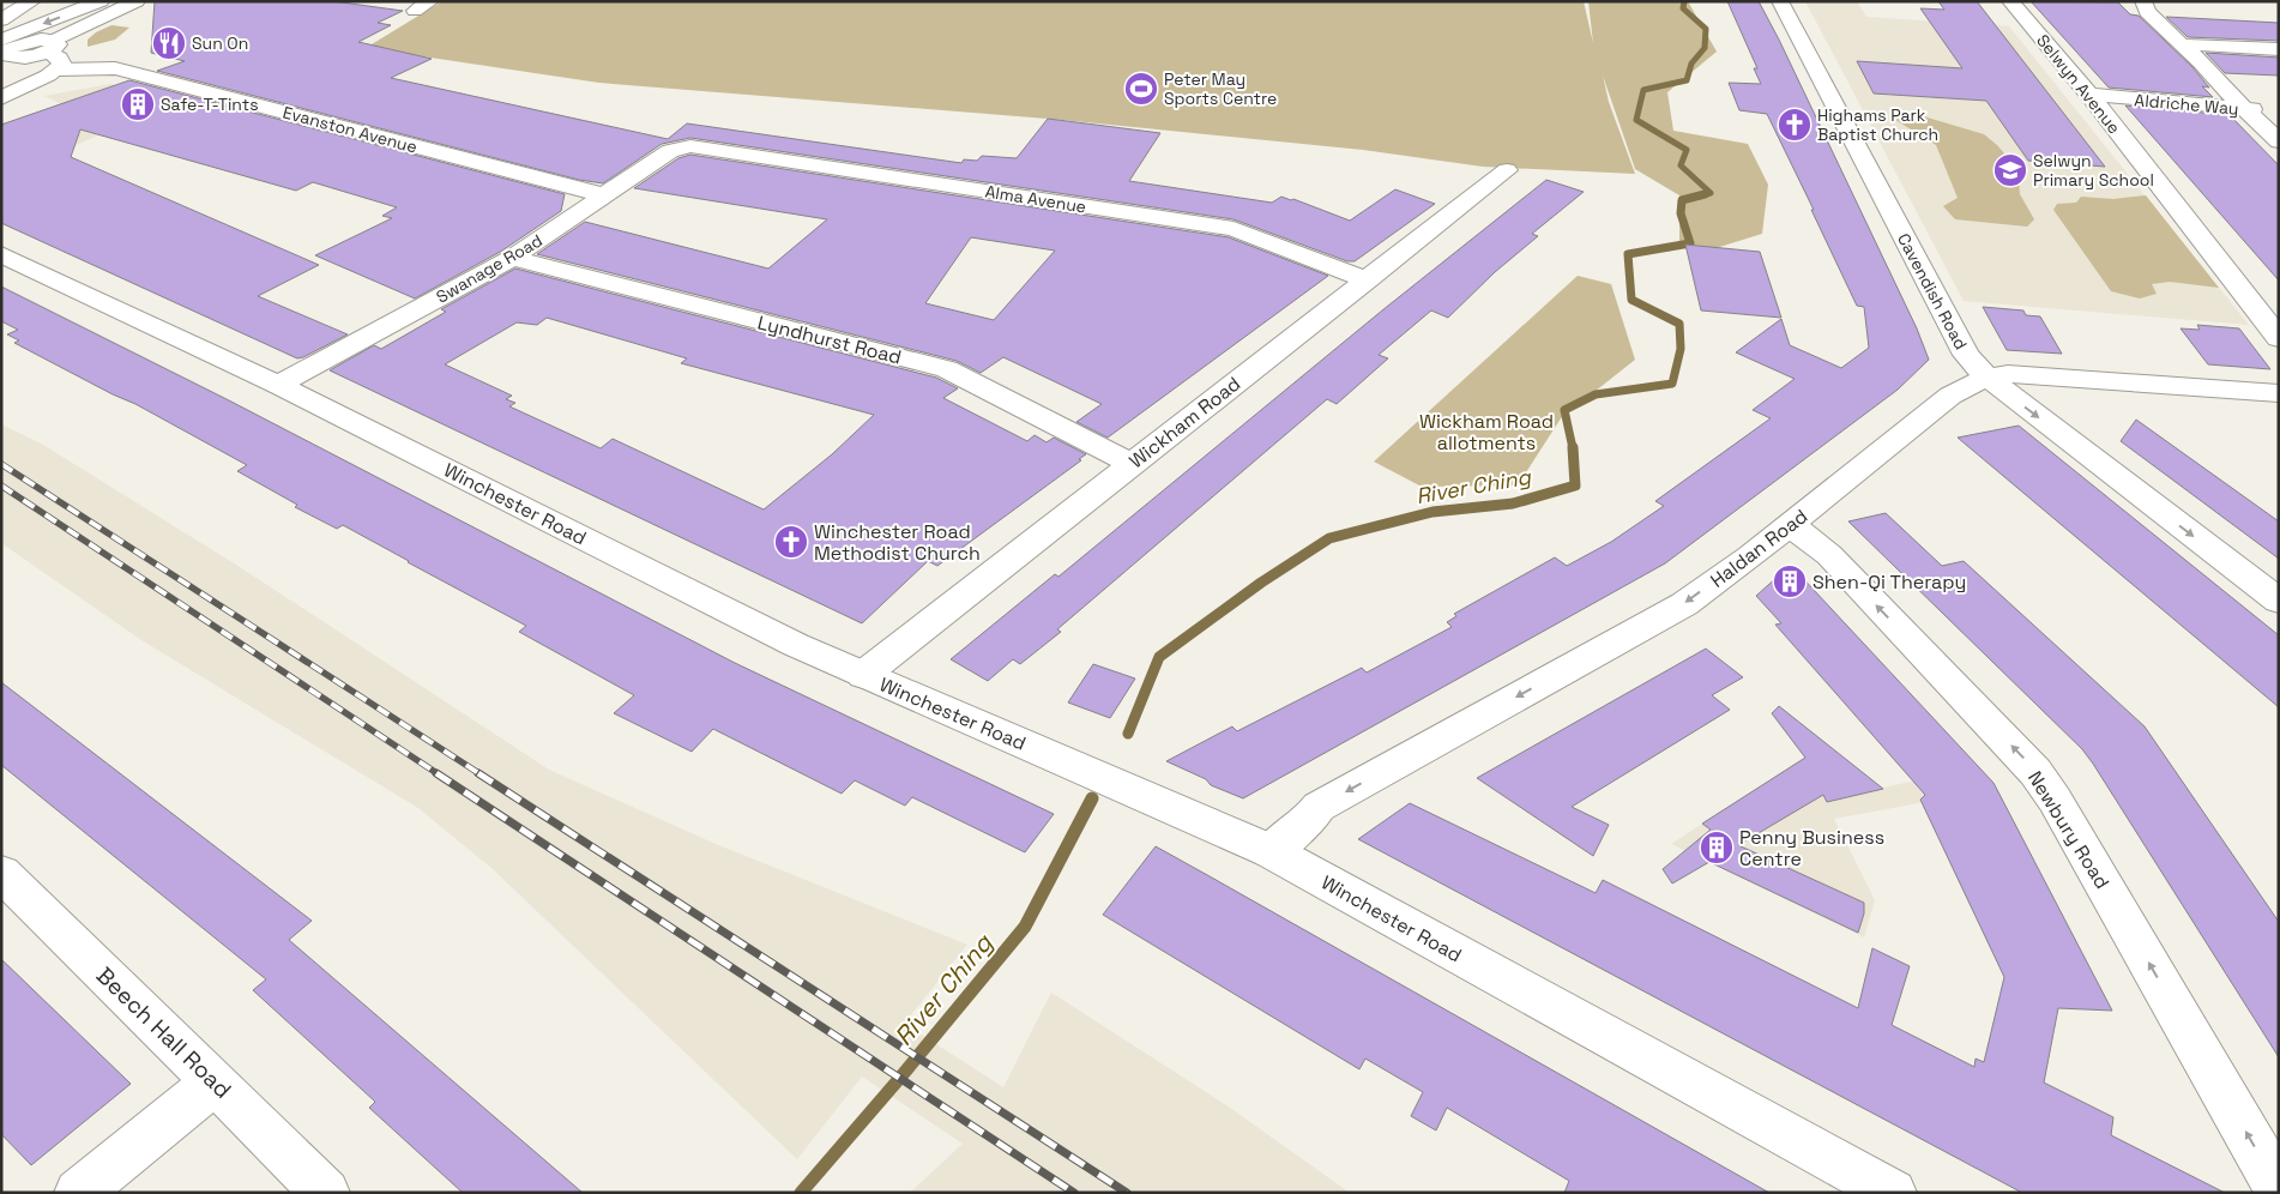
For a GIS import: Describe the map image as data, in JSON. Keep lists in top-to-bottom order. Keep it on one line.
{"streets":{"main road":["Selwyn Avenue","Aldriche Way","Evanston Avenue","Alma Avenue","Swanage Road","Cavendish Road","Lyndhurst Road","Wickham Road","Winchester Road","Haldan Road","Newbury Road","Beech Hall Road"]},"crossings":[["Selwyn Avenue","Aldriche Way"],["Evanston Avenue","Swanage Road"],["Alma Avenue","Swanage Road"],["Alma Avenue","Wickham Road"],["Swanage Road","Lyndhurst Road"],["Swanage Road","Winchester Road"],["Cavendish Road","Haldan Road"],["Lyndhurst Road","Wickham Road"],["Wickham Road","Winchester Road"],["Winchester Road","Haldan Road"],["Haldan Road","Newbury Road"]],"one_way":["Cavendish Road","Haldan Road","Newbury Road"],"water":["River Ching"],"parks":["Wickham Road allotments"],"places":{"restaurant":["Sun On"],"sports":["Peter May Sports Centre"],"building":["Safe-T-Tints","Shen-Qi Therapy","Penny Business Centre"],"church":["Highams Park Baptist Church","Winchester Road Methodist Church"],"school or university":["Selwyn Primary School"]}}
